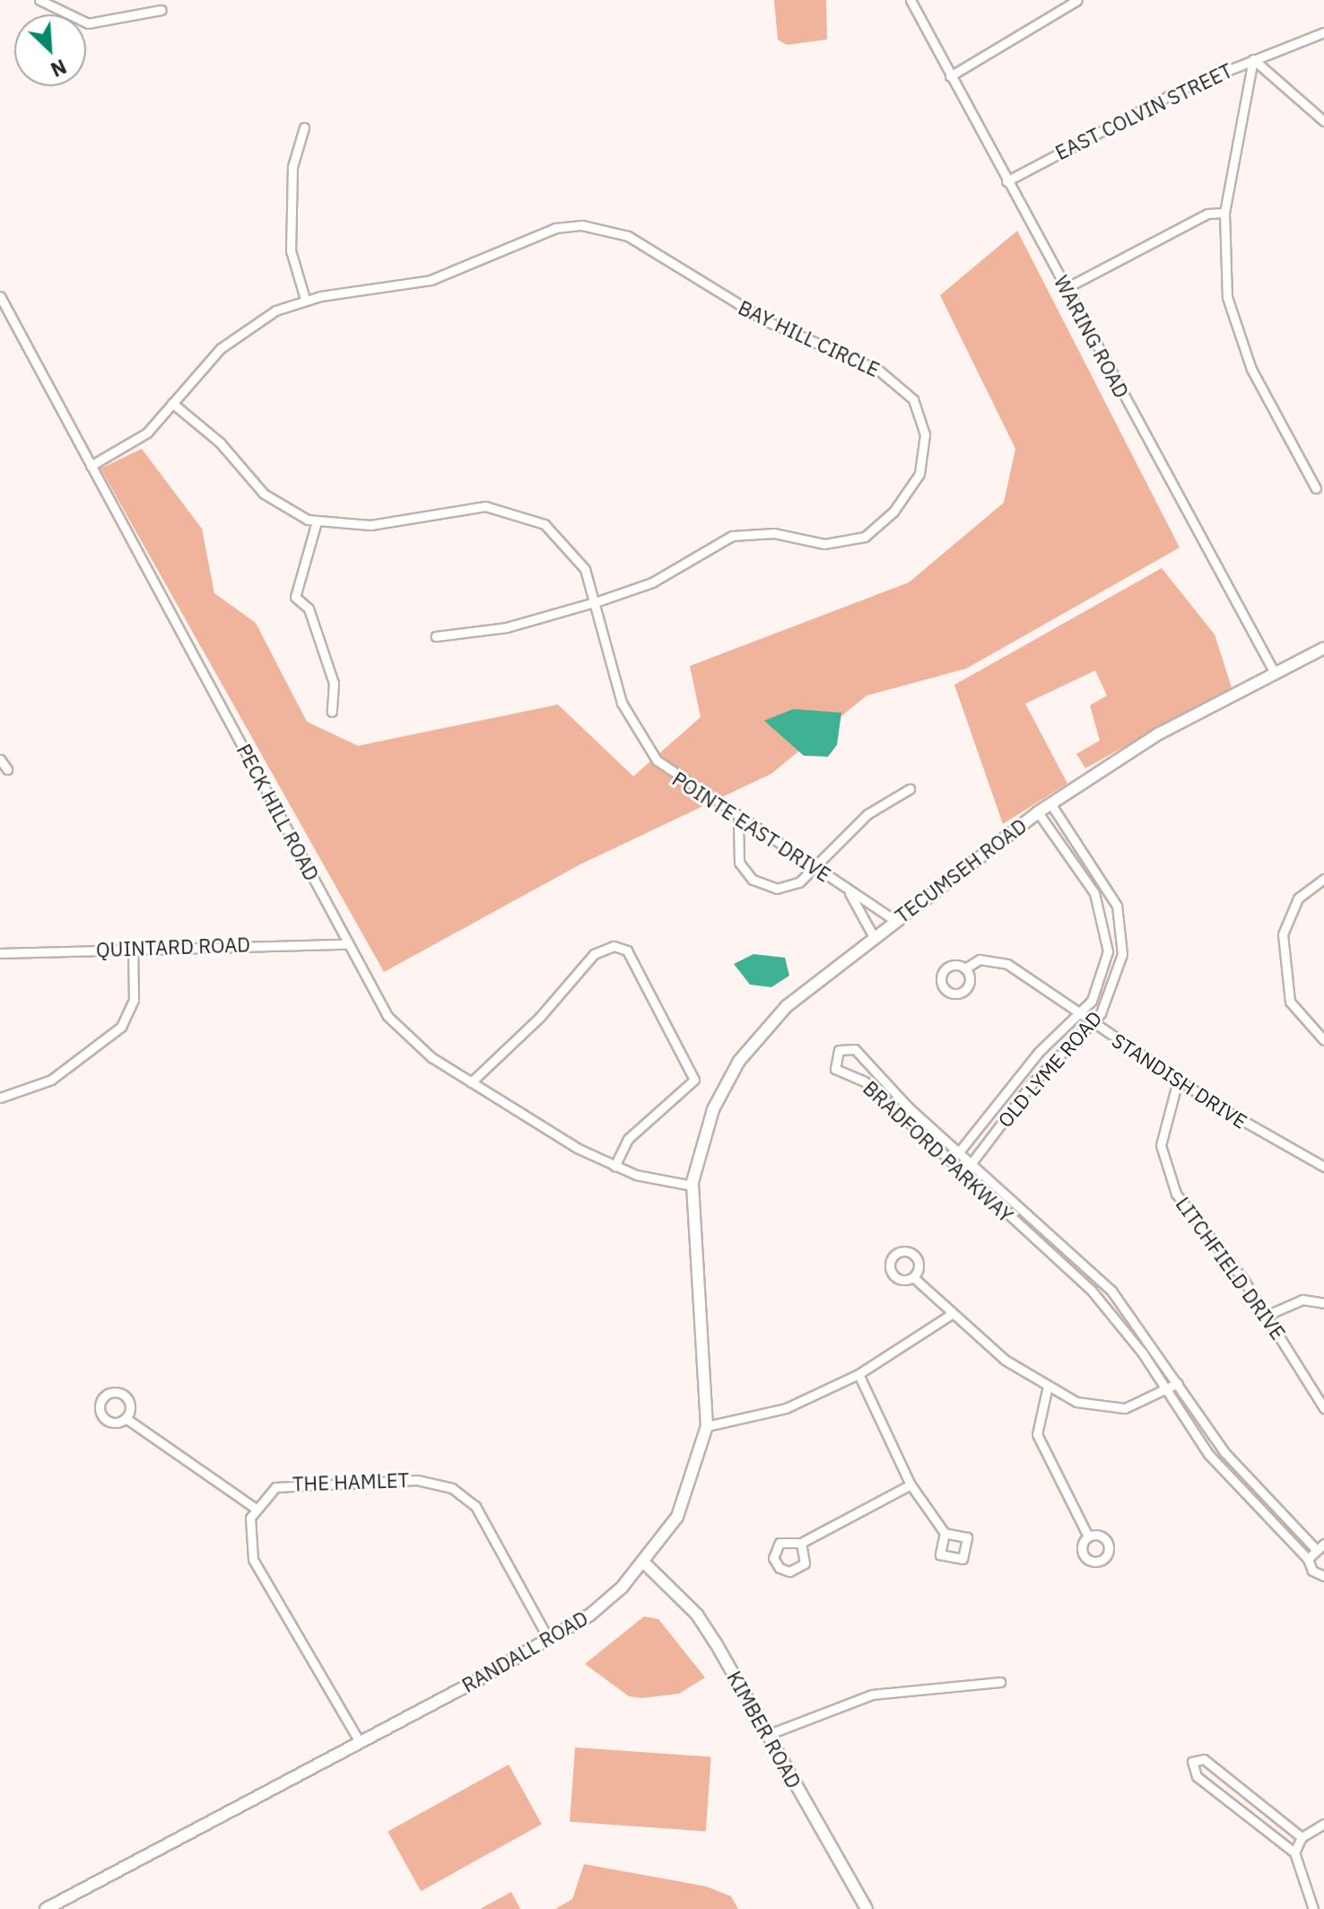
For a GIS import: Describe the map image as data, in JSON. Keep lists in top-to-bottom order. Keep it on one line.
{"streets":{"street":["EAST COLVIN STREET","WARING ROAD","BAY HILL CIRCLE","PECK HILL ROAD","POINTE EAST DRIVE","TECUMSEH ROAD","QUINTARD ROAD","OLD LYME ROAD","STANDISH DRIVE","BRADFORD PARKWAY","LITCHFIELD DRIVE","THE HAMLET","RANDALL ROAD","KIMBER ROAD"]},"crossings":[["EAST COLVIN STREET","WARING ROAD"],["WARING ROAD","TECUMSEH ROAD"],["BAY HILL CIRCLE","PECK HILL ROAD"],["BAY HILL CIRCLE","POINTE EAST DRIVE"],["PECK HILL ROAD","TECUMSEH ROAD"],["PECK HILL ROAD","QUINTARD ROAD"],["PECK HILL ROAD","RANDALL ROAD"],["POINTE EAST DRIVE","TECUMSEH ROAD"],["TECUMSEH ROAD","OLD LYME ROAD"],["TECUMSEH ROAD","RANDALL ROAD"],["OLD LYME ROAD","STANDISH DRIVE"],["OLD LYME ROAD","BRADFORD PARKWAY"],["STANDISH DRIVE","LITCHFIELD DRIVE"],["THE HAMLET","RANDALL ROAD"],["RANDALL ROAD","KIMBER ROAD"]],"north":"bottom right"}
